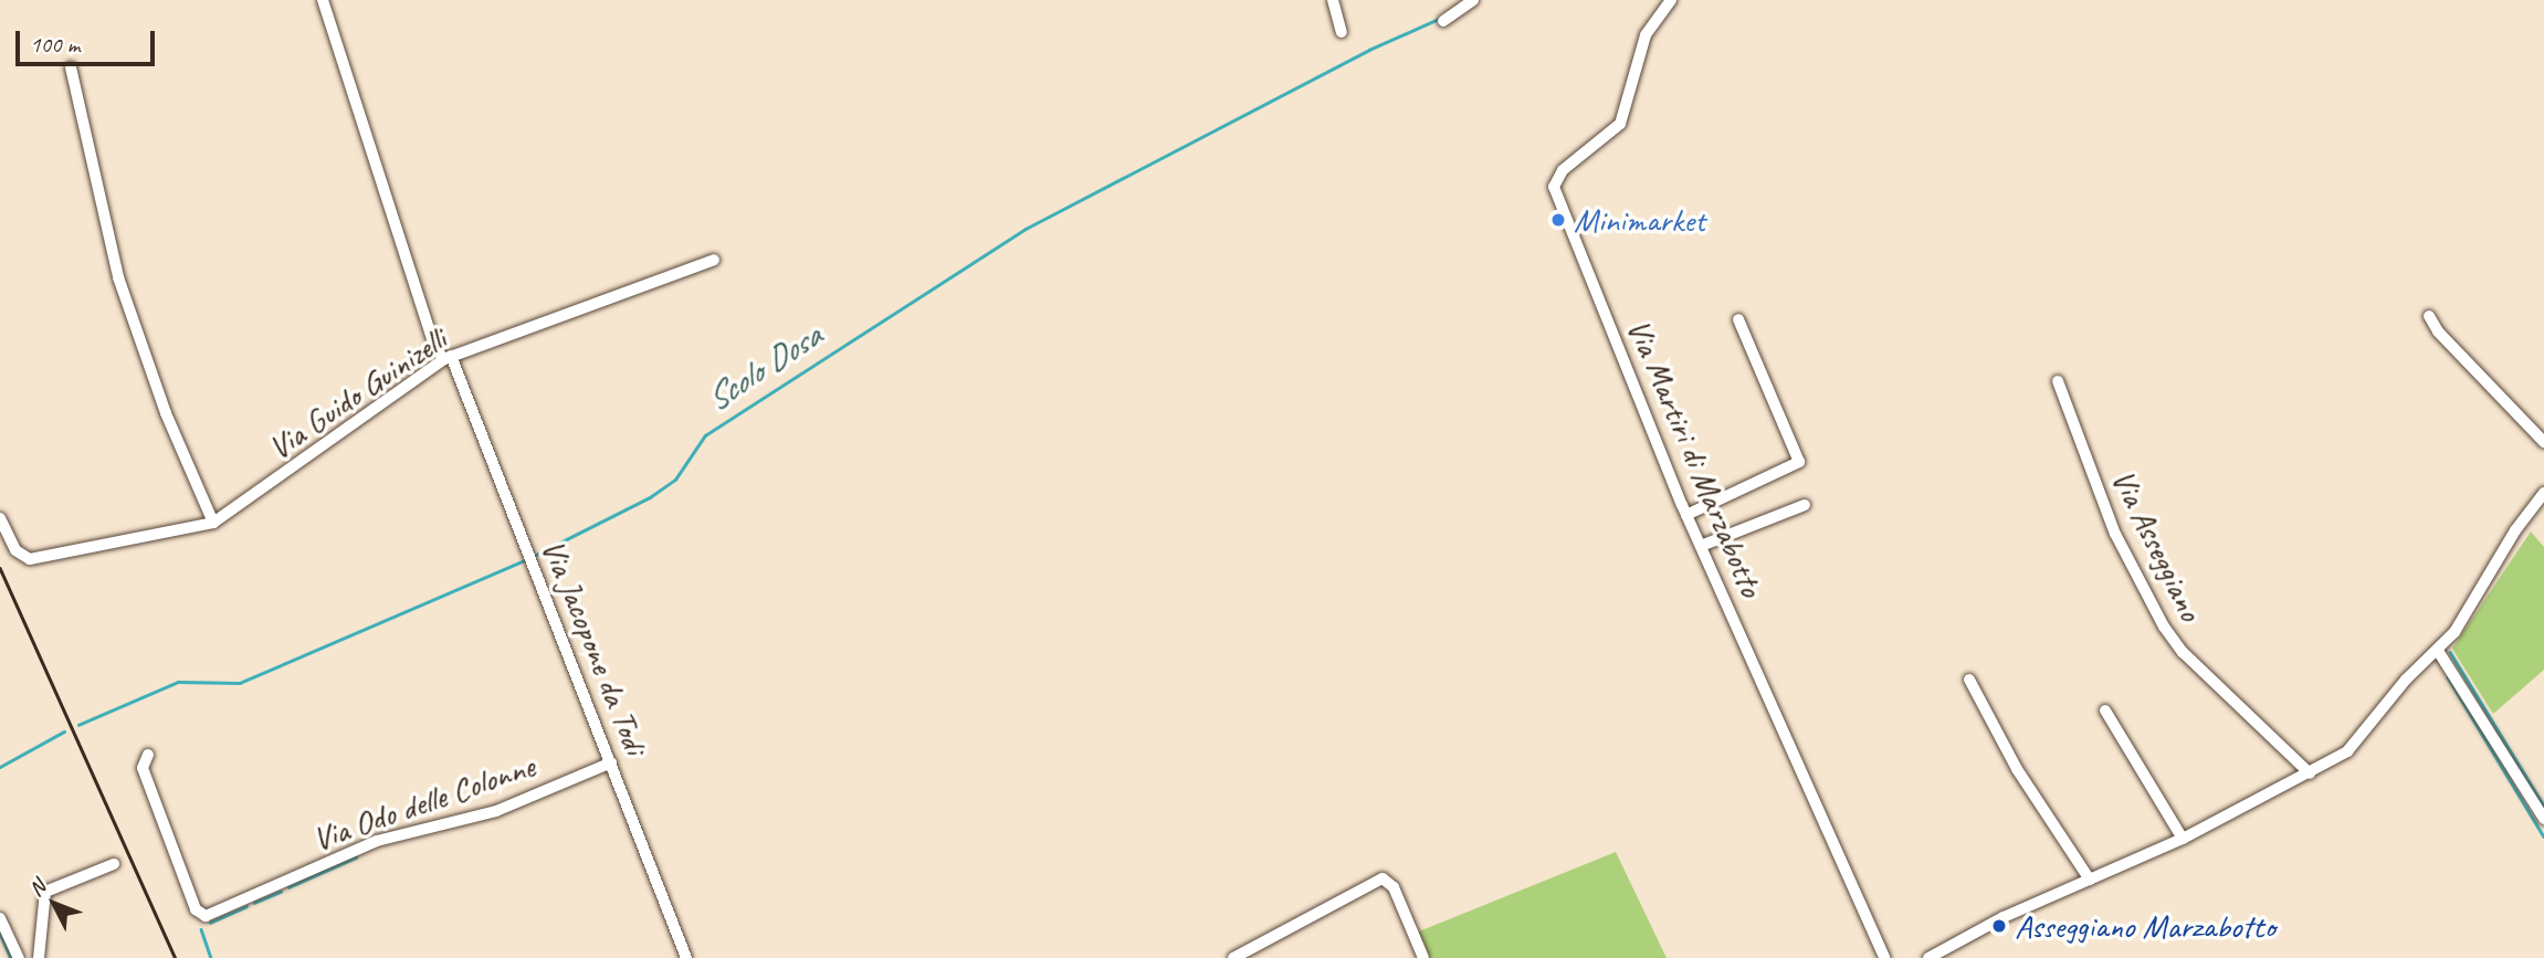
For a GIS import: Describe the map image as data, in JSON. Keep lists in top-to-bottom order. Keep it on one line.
{"streets":{"street":["Via Guido Guinizelli","Via Martiri di Marzabotto","Via Asseggiano","Via Jacopone da Todi","Via Odo delle Colonne"]},"crossings":[["Via Guido Guinizelli","Via Jacopone da Todi"],["Via Jacopone da Todi","Via Odo delle Colonne"]],"water":["Scolo Dosa"],"places":["Minimarket","Asseggiano Marzabotto"],"scale_bar":"100 m","north":"top left"}
